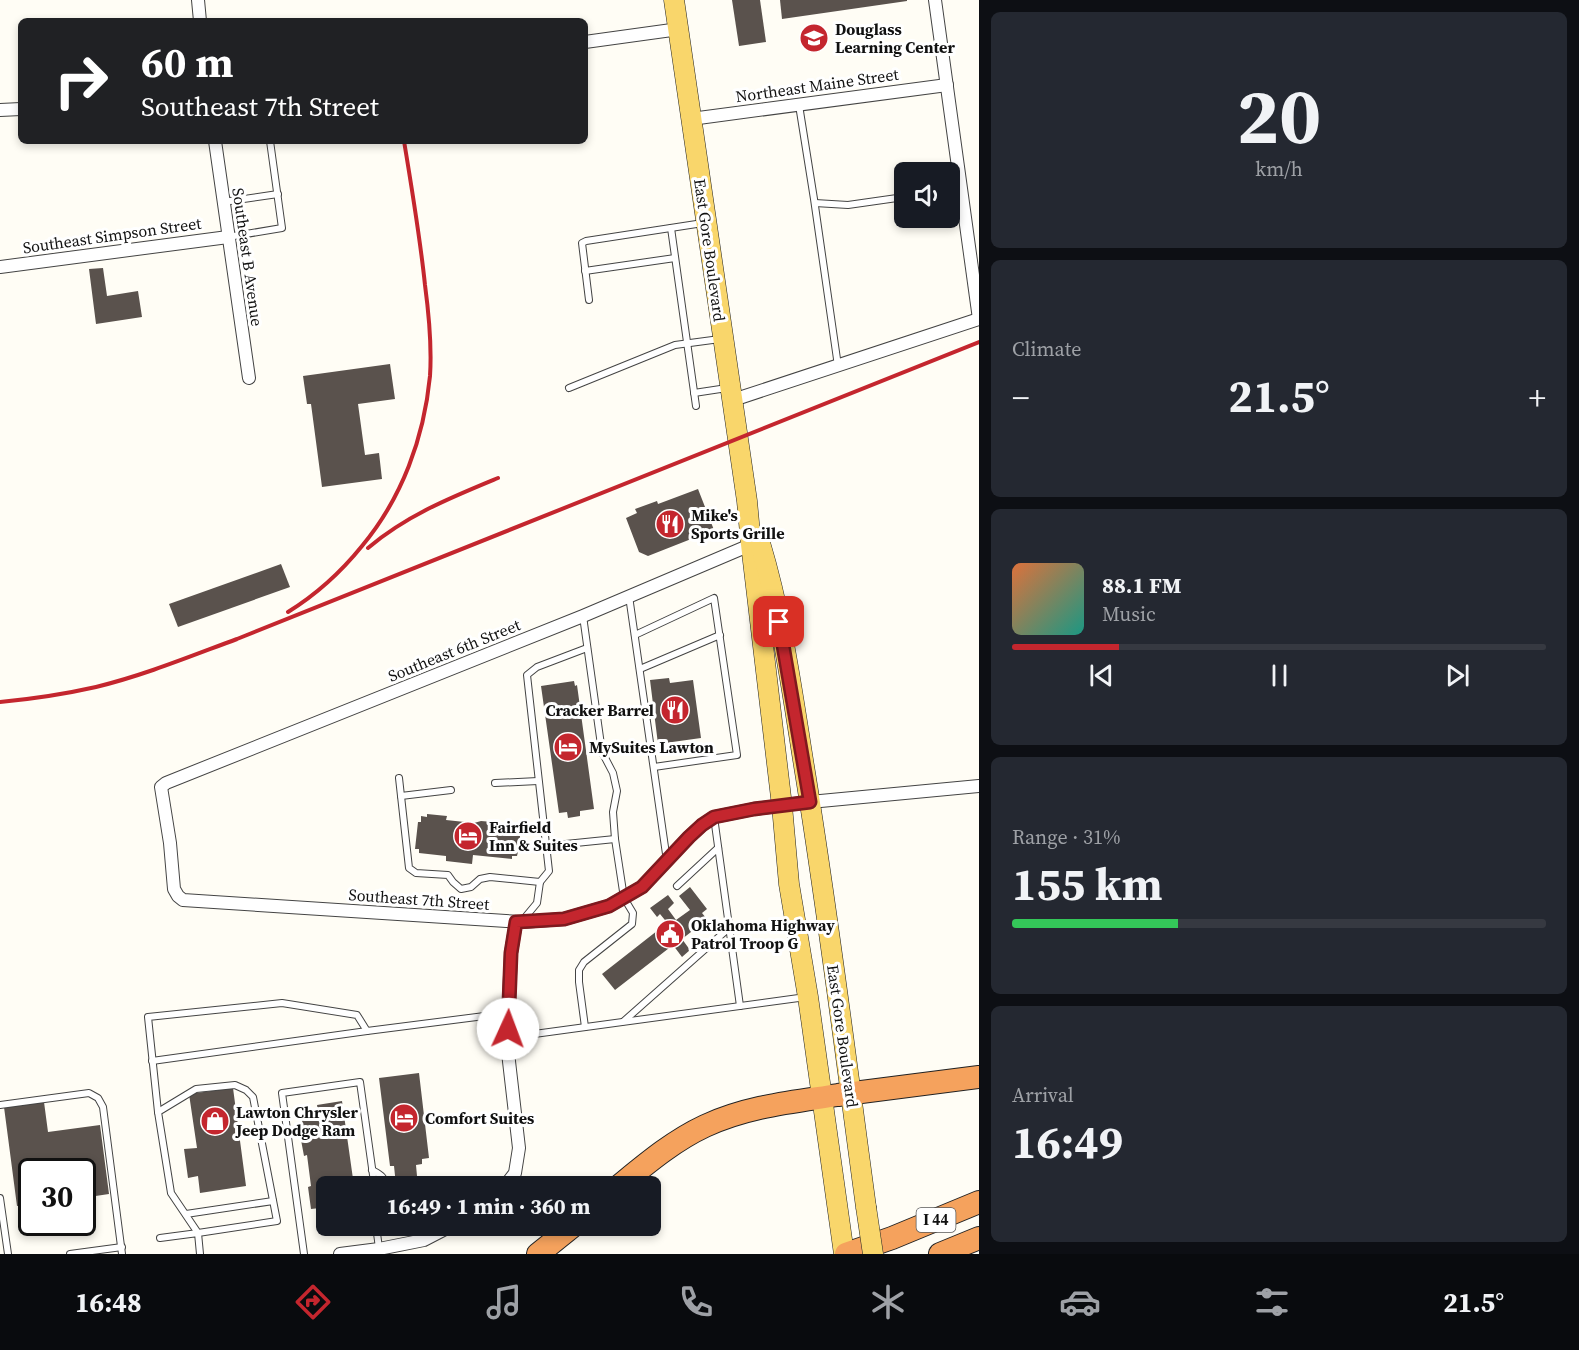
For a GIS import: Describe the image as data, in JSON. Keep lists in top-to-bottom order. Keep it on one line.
{"streets":{"highway":["I 44"],"main road":["East Gore Boulevard"],"street":["Northeast Maine Street","Southeast Simpson Street","Southeast B Avenue","Southeast 6th Street","Southeast 7th Street"]},"crossings":[["Northeast Maine Street","East Gore Boulevard"],["Southeast Simpson Street","Southeast B Avenue"],["East Gore Boulevard","Southeast 6th Street"],["East Gore Boulevard","Southeast 7th Street"],["East Gore Boulevard","I 44"],["Southeast 6th Street","Southeast 7th Street"]],"places":{"school or university":["Douglass Learning Center"],"restaurant":["Mike's Sports Grille","Cracker Barrel"],"hotel":["MySuites Lawton","Fairfield Inn & Suites","Comfort Suites"],"public building":["Oklahoma Highway Patrol Troop G"],"shop":["Lawton Chrysler Jeep Dodge Ram"]},"page":{"tile":[["20","km/h"],"Climate",["Range · 31%","155 km"],["Arrival","16:49"]],"turn":["60 m","Southeast 7th Street"],"heat":["−","21.5°","+"],"song":["88.1 FM","Music"],"limit":"30","trip":"16:49 · 1 min · 360 m","tabs":["16:48","21.5°"]}}
